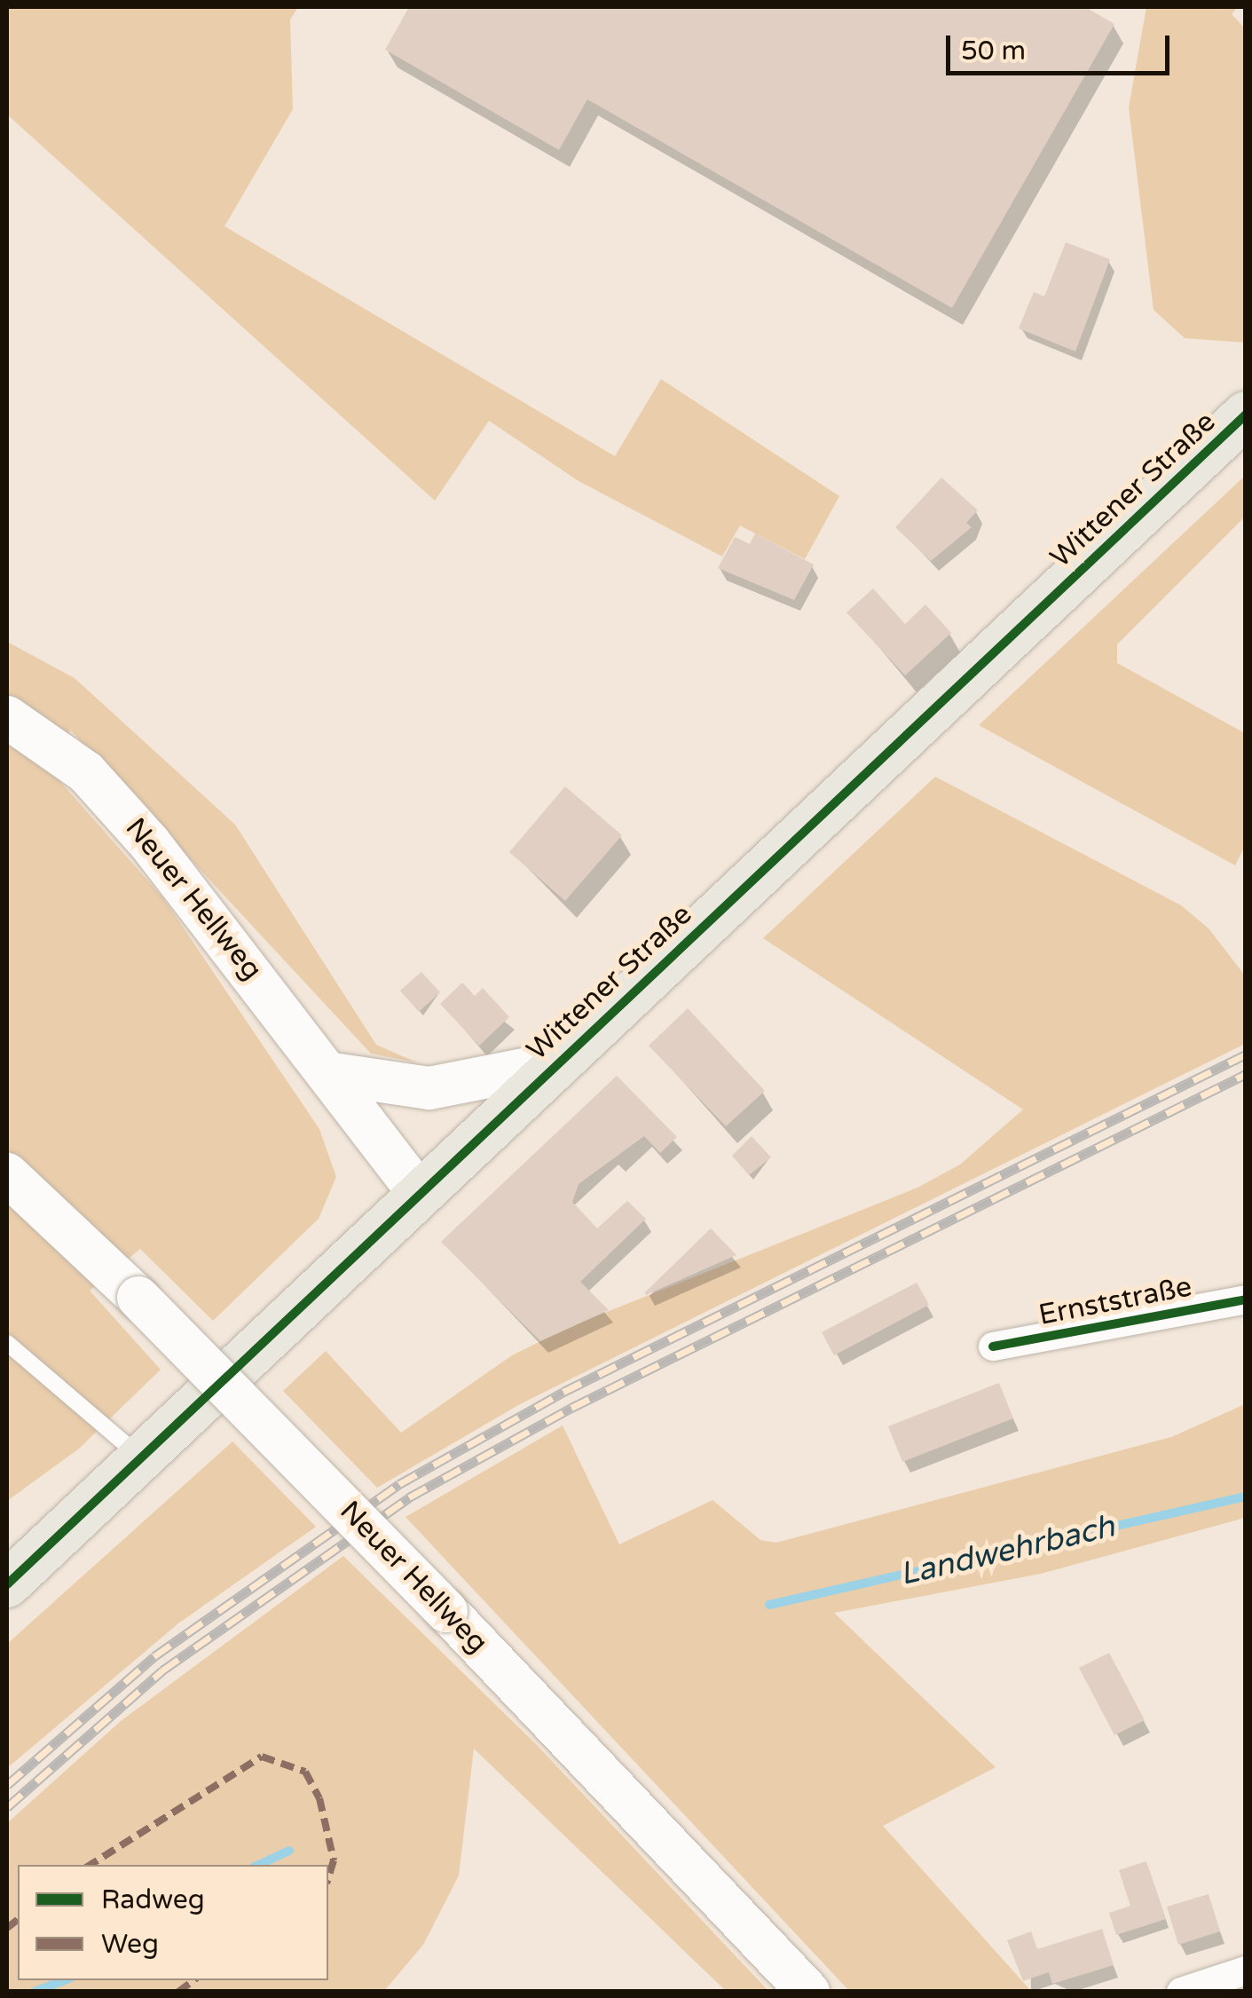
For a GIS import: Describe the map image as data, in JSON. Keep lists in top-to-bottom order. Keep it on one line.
{"streets":{"main road":["Wittener Straße","Neuer Hellweg"],"street":["Ernststraße"]},"crossings":[["Wittener Straße","Neuer Hellweg"]],"water":["Landwehrbach"],"legend":["Radweg","Weg"],"scale_bar":"50 m"}
